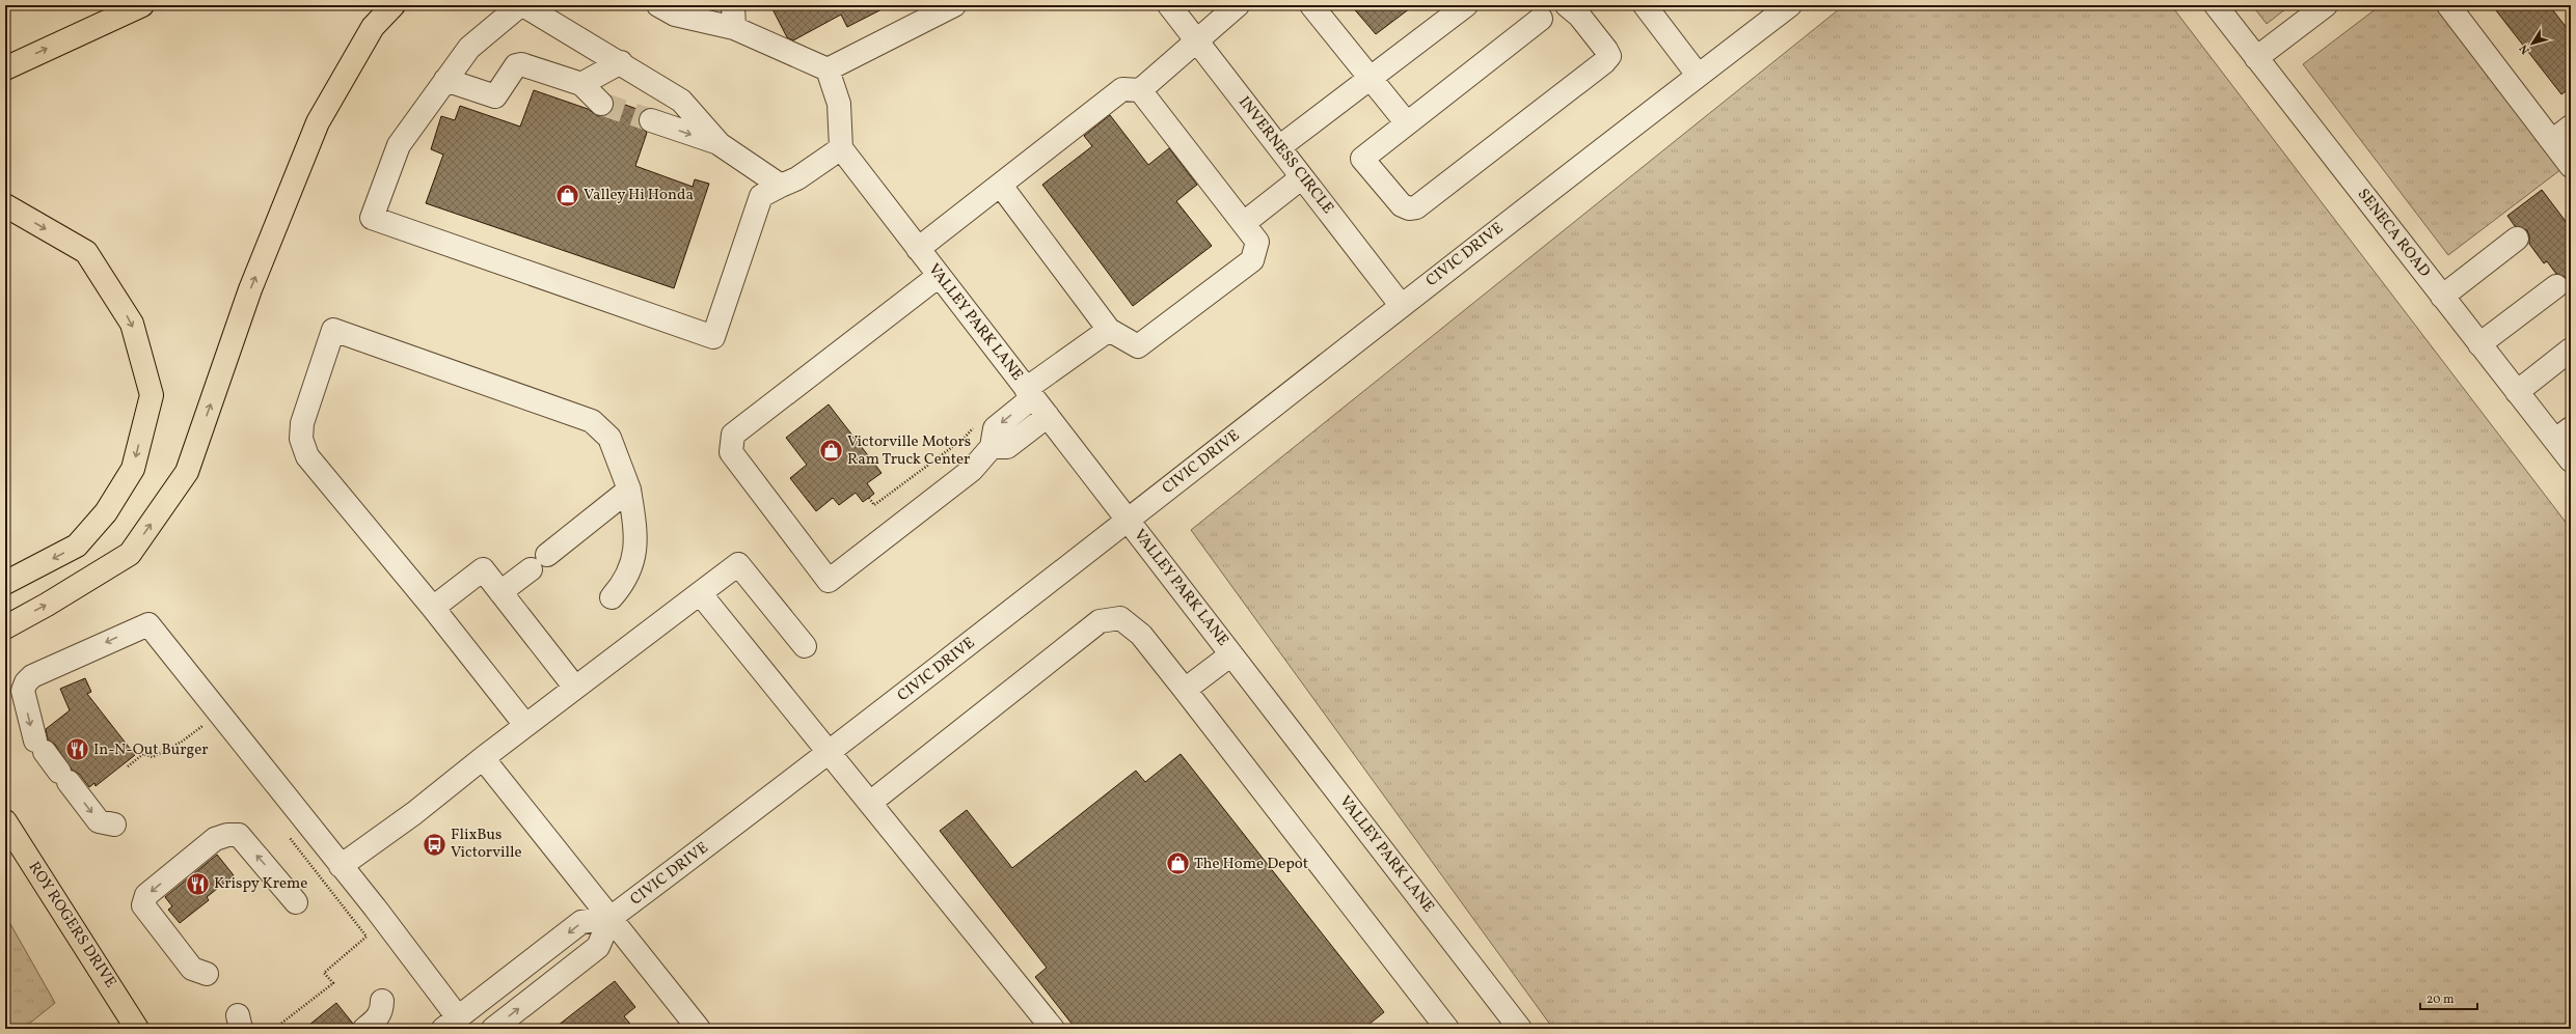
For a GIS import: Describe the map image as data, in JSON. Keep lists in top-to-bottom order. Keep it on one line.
{"streets":{"main road":["ROY ROGERS DRIVE"],"street":["INVERNESS CIRCLE","SENECA ROAD","CIVIC DRIVE","VALLEY PARK LANE"]},"crossings":[["INVERNESS CIRCLE","CIVIC DRIVE"],["CIVIC DRIVE","VALLEY PARK LANE"]],"places":{"shop":["Valley Hi Honda","Victorville Motors Ram Truck Center","The Home Depot"],"restaurant":["In-N-Out Burger","Krispy Kreme"],"bus stop":["FlixBus Victorville"]},"scale_bar":"20 m","north":"bottom left"}
